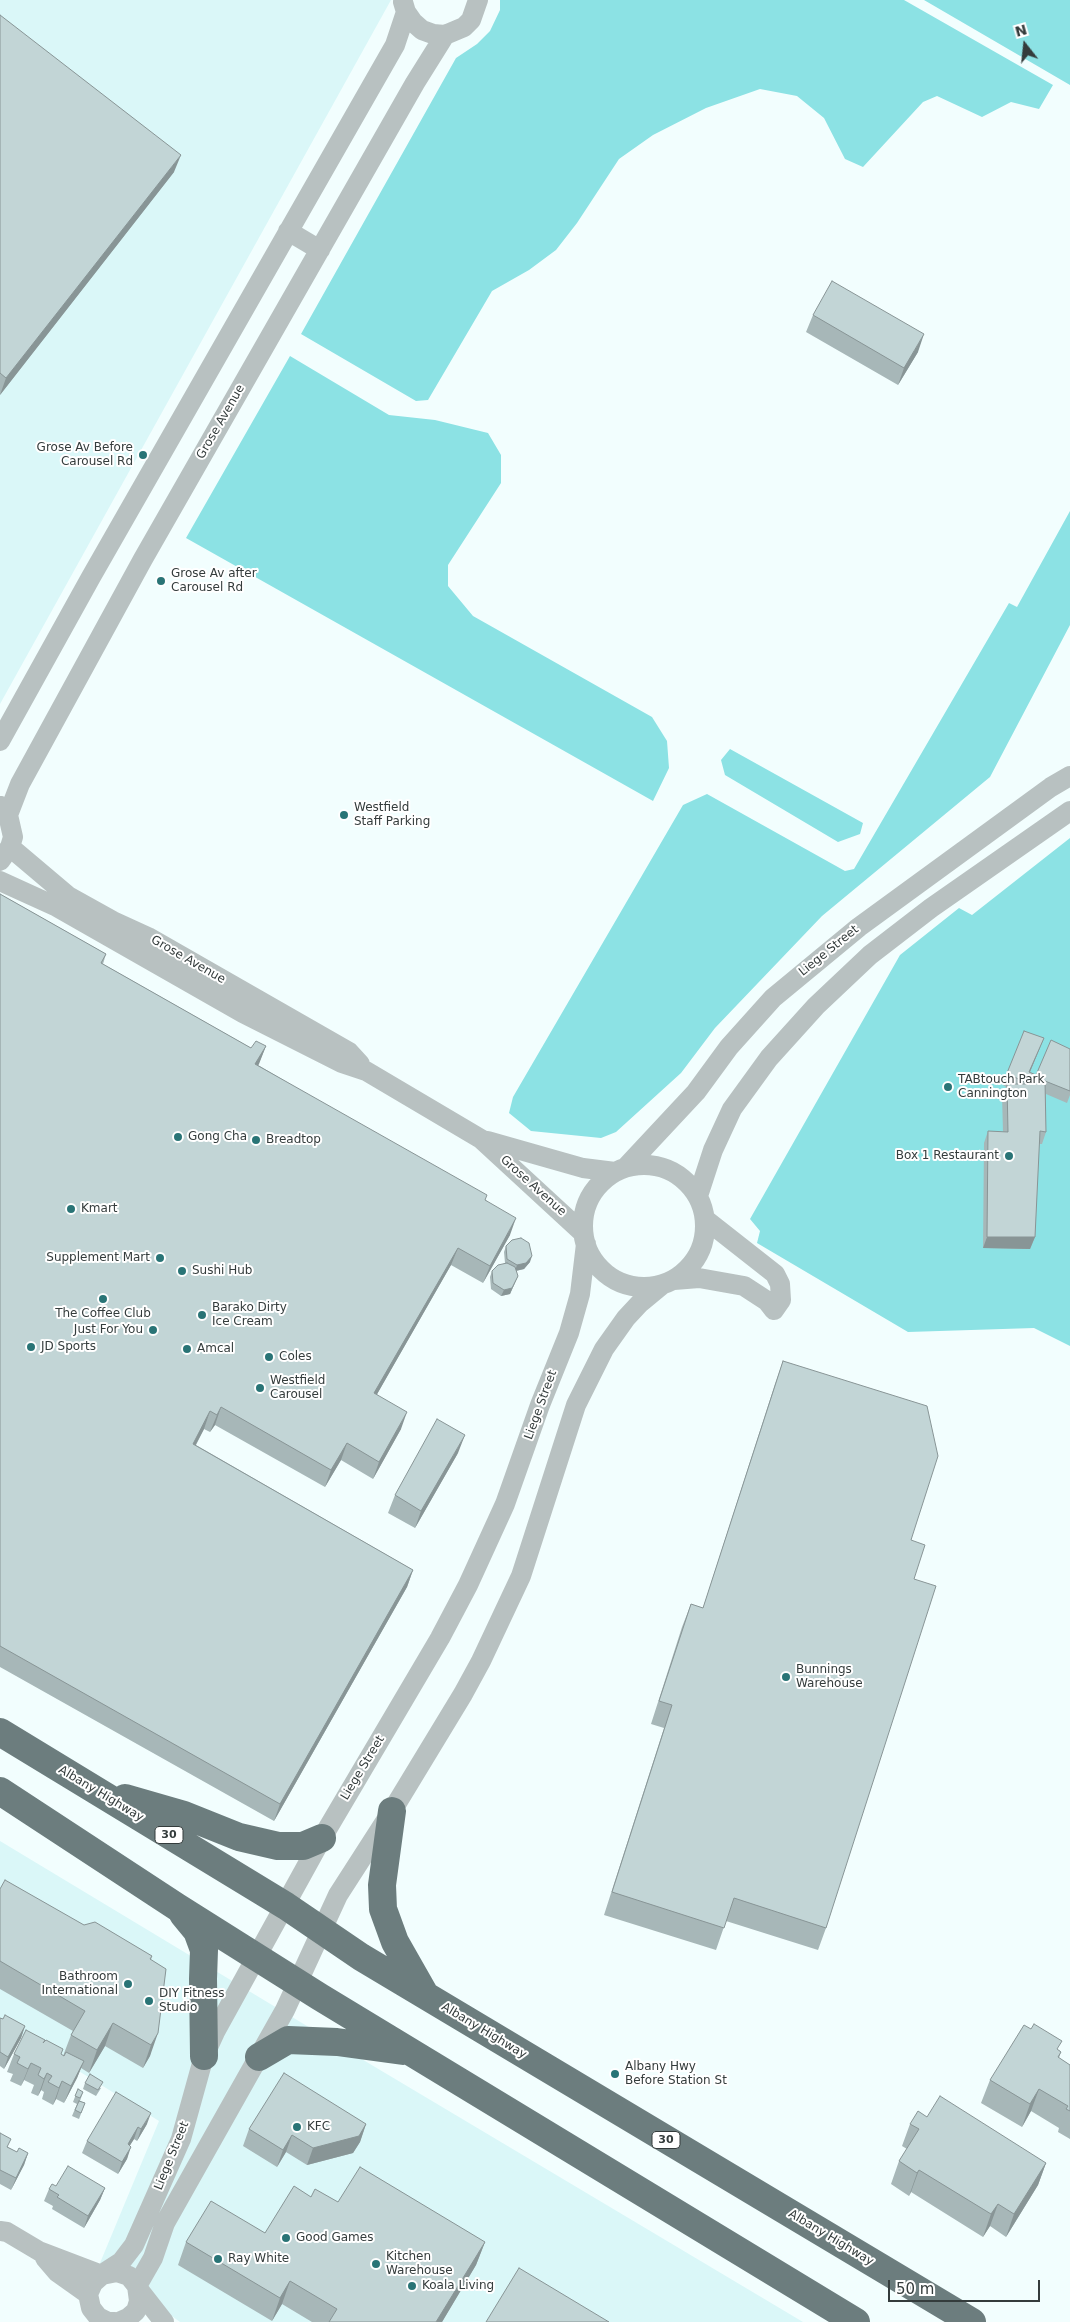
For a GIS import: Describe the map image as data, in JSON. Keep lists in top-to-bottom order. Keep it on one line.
{"streets":{"highway":["Albany Highway","30"],"street":["Grose Avenue","Liege Street"]},"crossings":[["Grose Avenue","Liege Street"],["Liege Street","Albany Highway"]],"places":["Grose Av Before Carousel Rd","Grose Av after Carousel Rd","Westfield Staff Parking","TABtouch Park Cannington","Gong Cha","Breadtop","Box 1 Restaurant","Kmart","Supplement Mart","Sushi Hub","The Coffee Club","Barako Dirty Ice Cream","Just For You","JD Sports","Amcal","Coles","Westfield Carousel","Bunnings Warehouse","Bathroom International","DIY Fitness Studio","Albany Hwy Before Station St","KFC","Good Games","Ray White","Kitchen Warehouse","Koala Living"],"scale_bar":"50 m","north":"top"}
